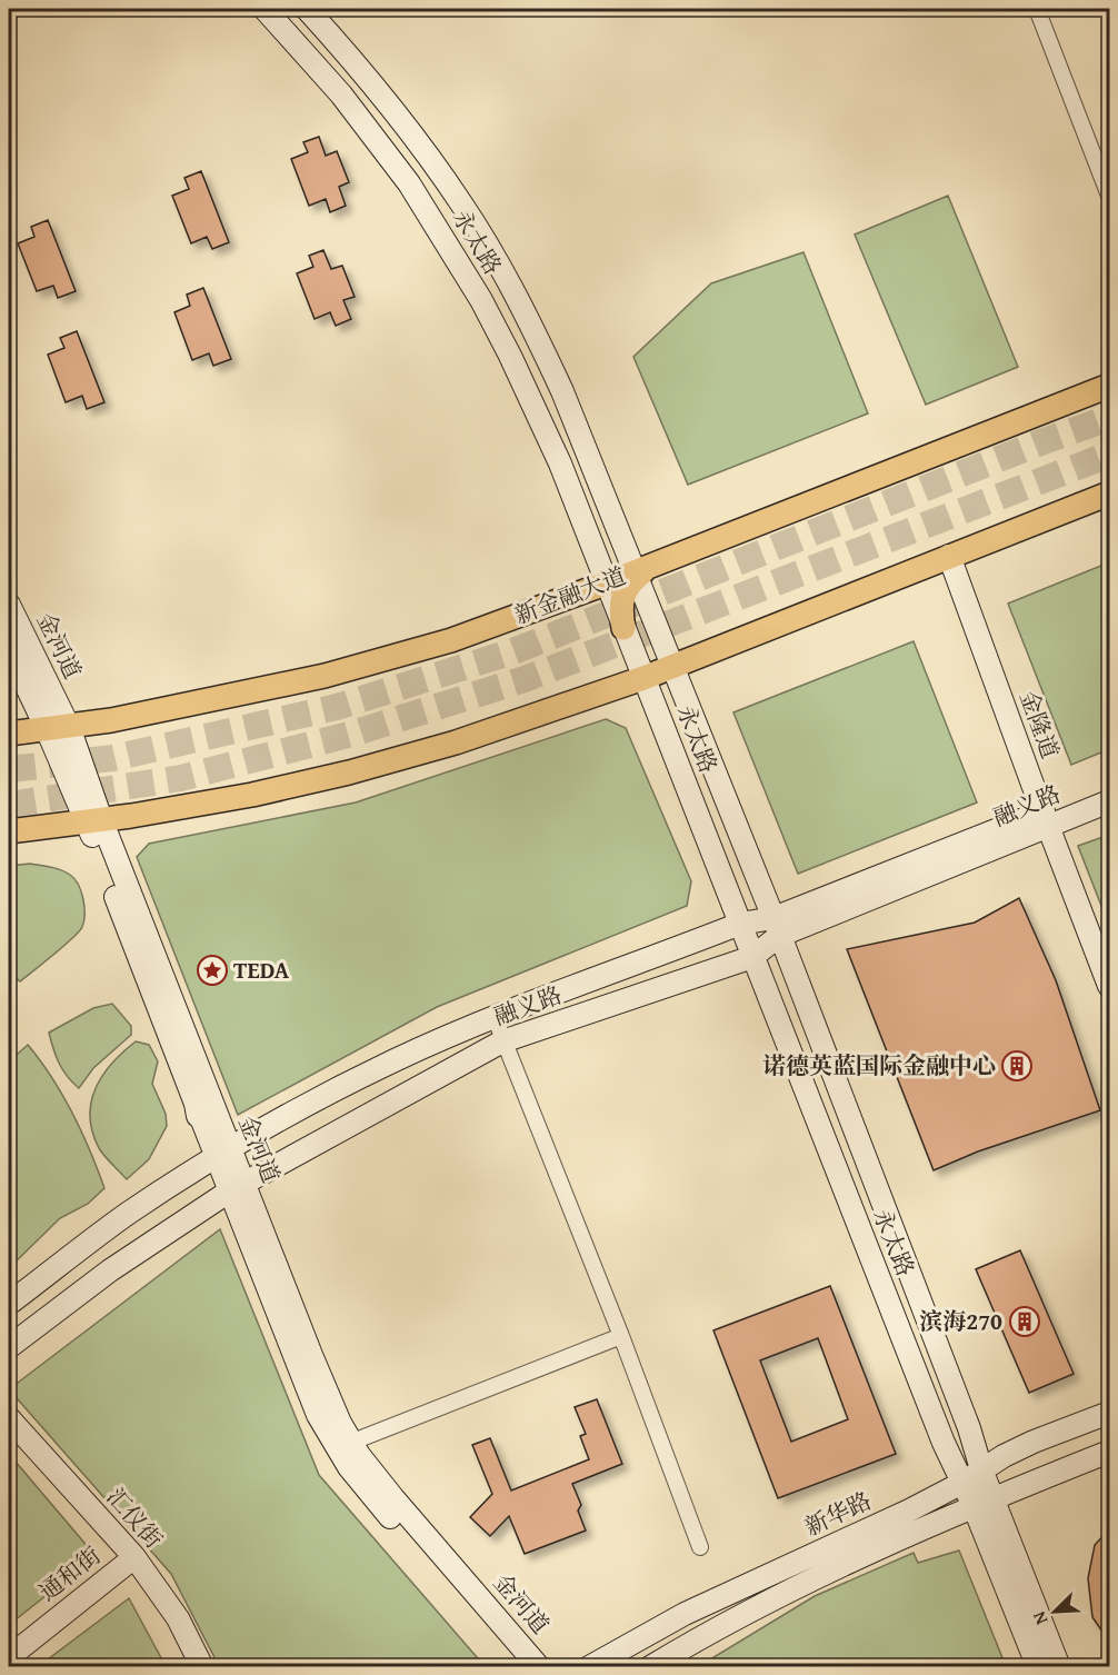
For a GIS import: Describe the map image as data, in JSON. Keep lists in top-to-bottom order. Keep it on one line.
{"streets":{"main road":["永太路","新金融大道","金河道","金隆道","融义路","新华路","汇仪街","通和街"]},"crossings":[["永太路","新金融大道"],["永太路","融义路"],["永太路","新华路"],["新金融大道","金河道"],["金河道","融义路"],["金隆道","融义路"],["汇仪街","通和街"]],"places":{"place":["TEDA"],"building":["诺德英蓝国际金融中心","滨海270"]},"north":"bottom left"}
